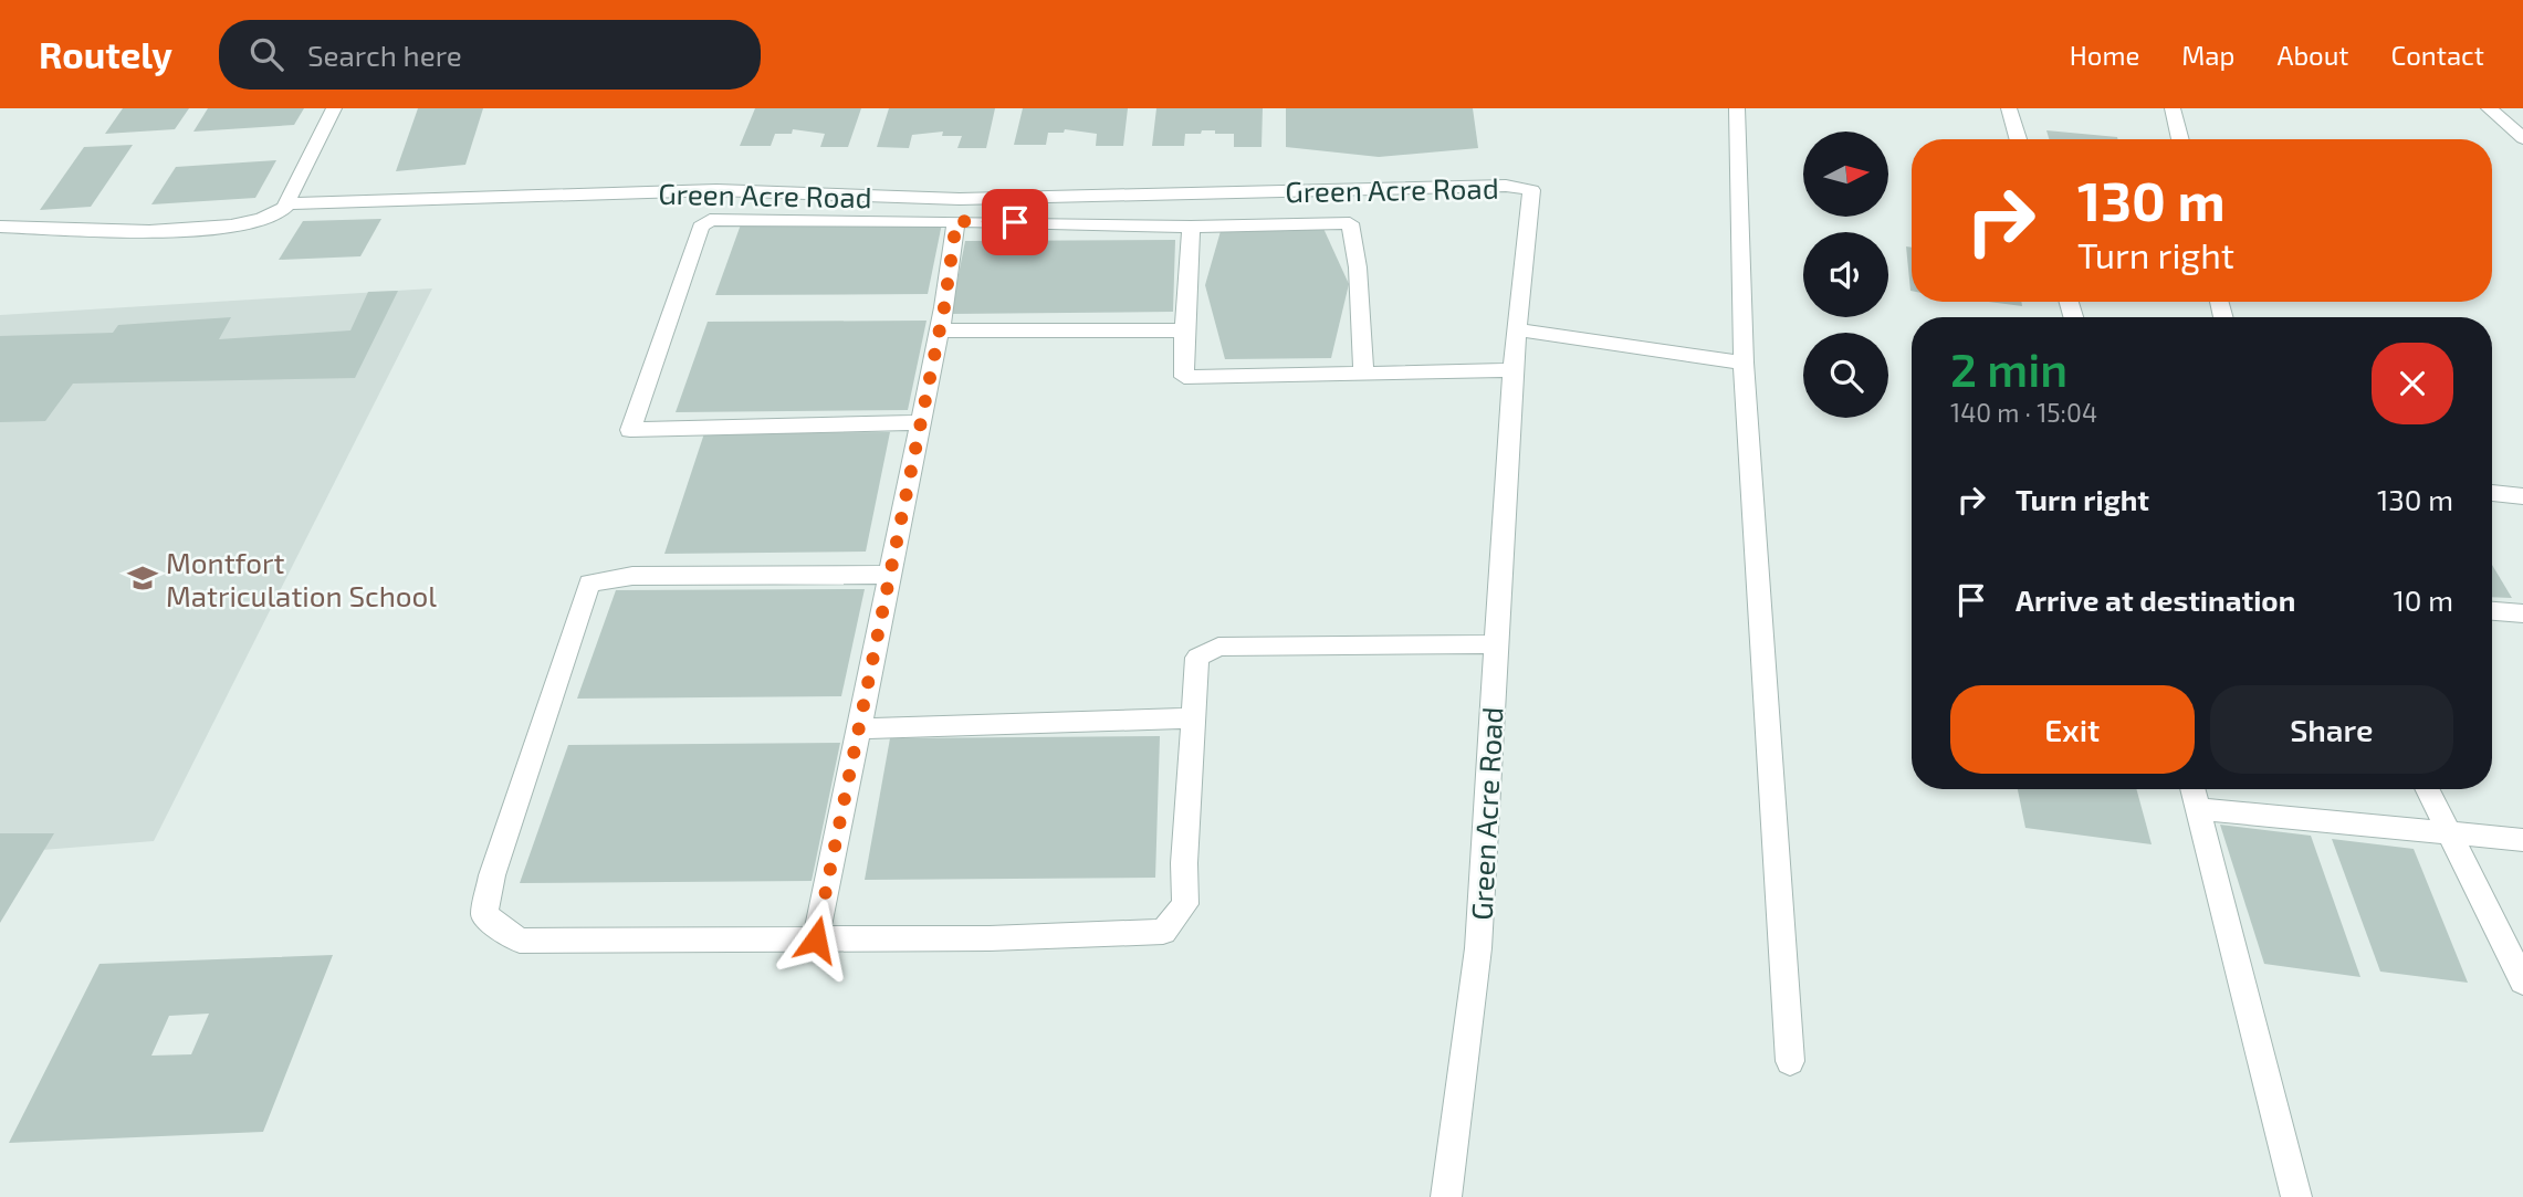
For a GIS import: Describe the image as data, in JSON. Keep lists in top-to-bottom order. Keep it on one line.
{"streets":{"street":["Green Acre Road"]},"places":{"school or university":["Montfort Matriculation School"]},"north":"right","page":{"header":"Routely","search":"Search here","nav":["Home","Map","About","Contact"],"turn":["130 m","Turn right"],"heading":["2 min","140 m · 15:04"],"list":[{"name":"Turn right","value":"130 m"},{"name":"Arrive at destination","value":"10 m"}],"buttons":["Exit","Share"]}}
